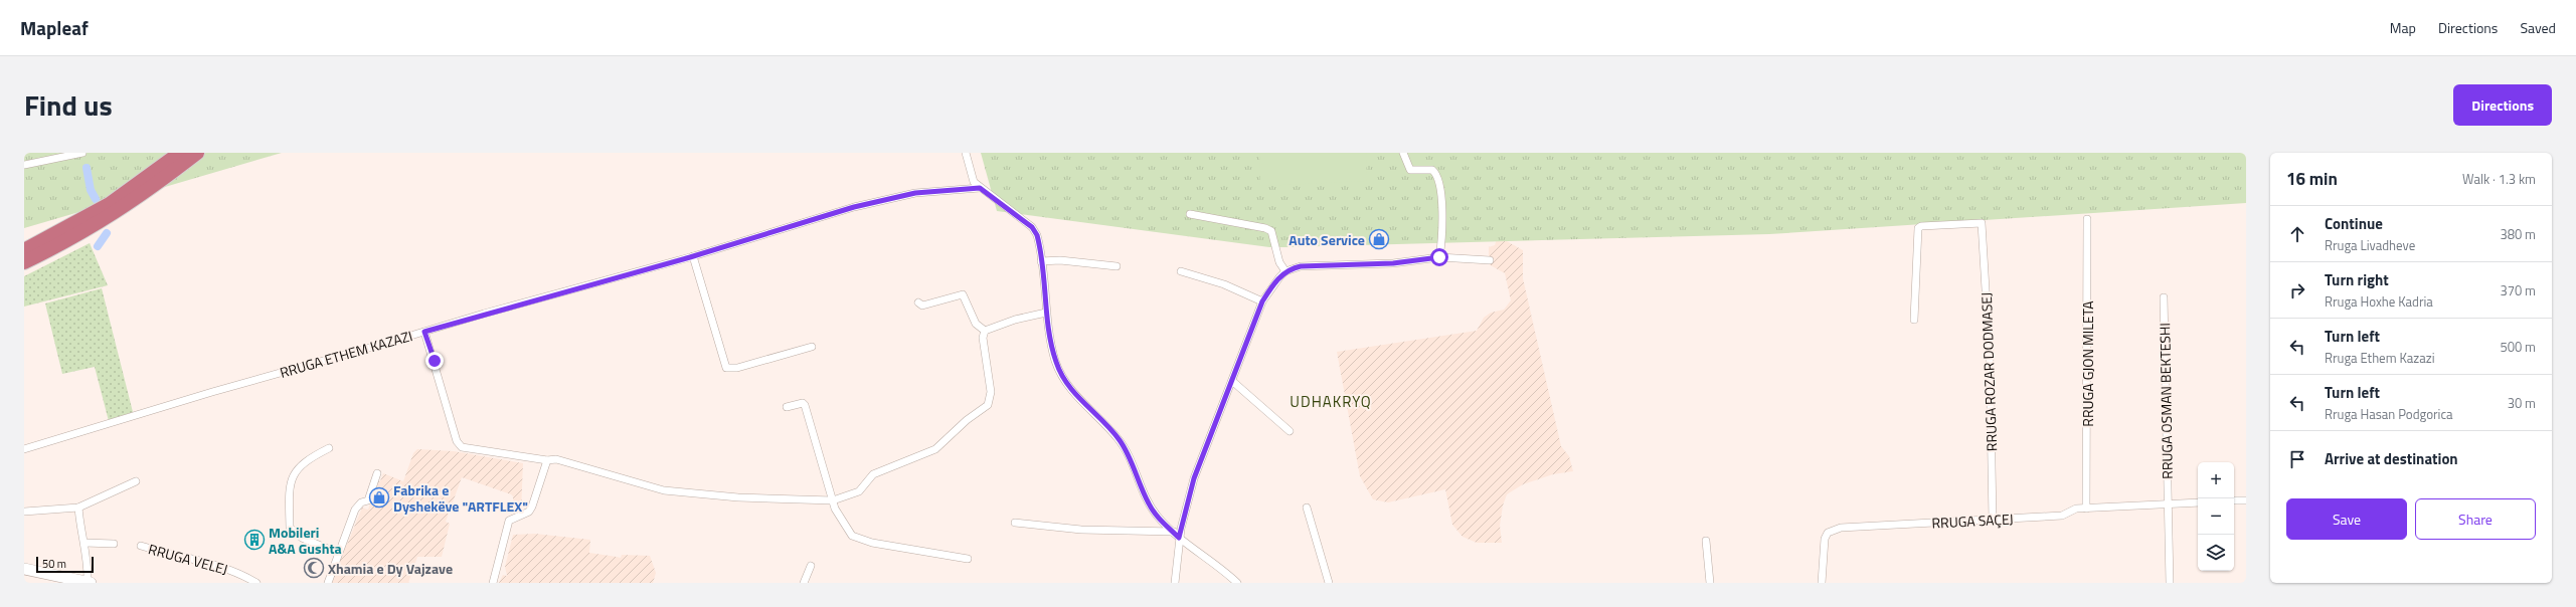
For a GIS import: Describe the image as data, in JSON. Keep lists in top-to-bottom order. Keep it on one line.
{"streets":{"street":["RRUGA ETHEM KAZAZI","RRUGA GJON MILETA","RRUGA ROZAR DODMASEJ","RRUGA OSMAN BEKTESHI","RRUGA SAÇEJ","RRUGA VELEJ"]},"crossings":[["RRUGA GJON MILETA","RRUGA SAÇEJ"],["RRUGA ROZAR DODMASEJ","RRUGA SAÇEJ"],["RRUGA OSMAN BEKTESHI","RRUGA SAÇEJ"]],"districts":["UDHAKRYQ"],"places":{"shop":["Auto Service","Fabrika e Dyshekëve \"ARTFLEX\""],"building":["Mobileri A&A Gushta"],"mosque":["Xhamia e Dy Vajzave"]},"scale_bar":"50 m","page":{"header":"Mapleaf","nav":["Map","Directions","Saved"],"title":"Find us","buttons":["Directions",["Save","Share"]],"heading":["16 min","Walk · 1.3 km"],"list":[["Continue","Rruga Livadheve","380 m"],["Turn right","Rruga Hoxhe Kadria","370 m"],["Turn left","Rruga Ethem Kazazi","500 m"],["Turn left","Rruga Hasan Podgorica","30 m"],"Arrive at destination"],"map_buttons":["+","−"],"scale":"50 m"}}
